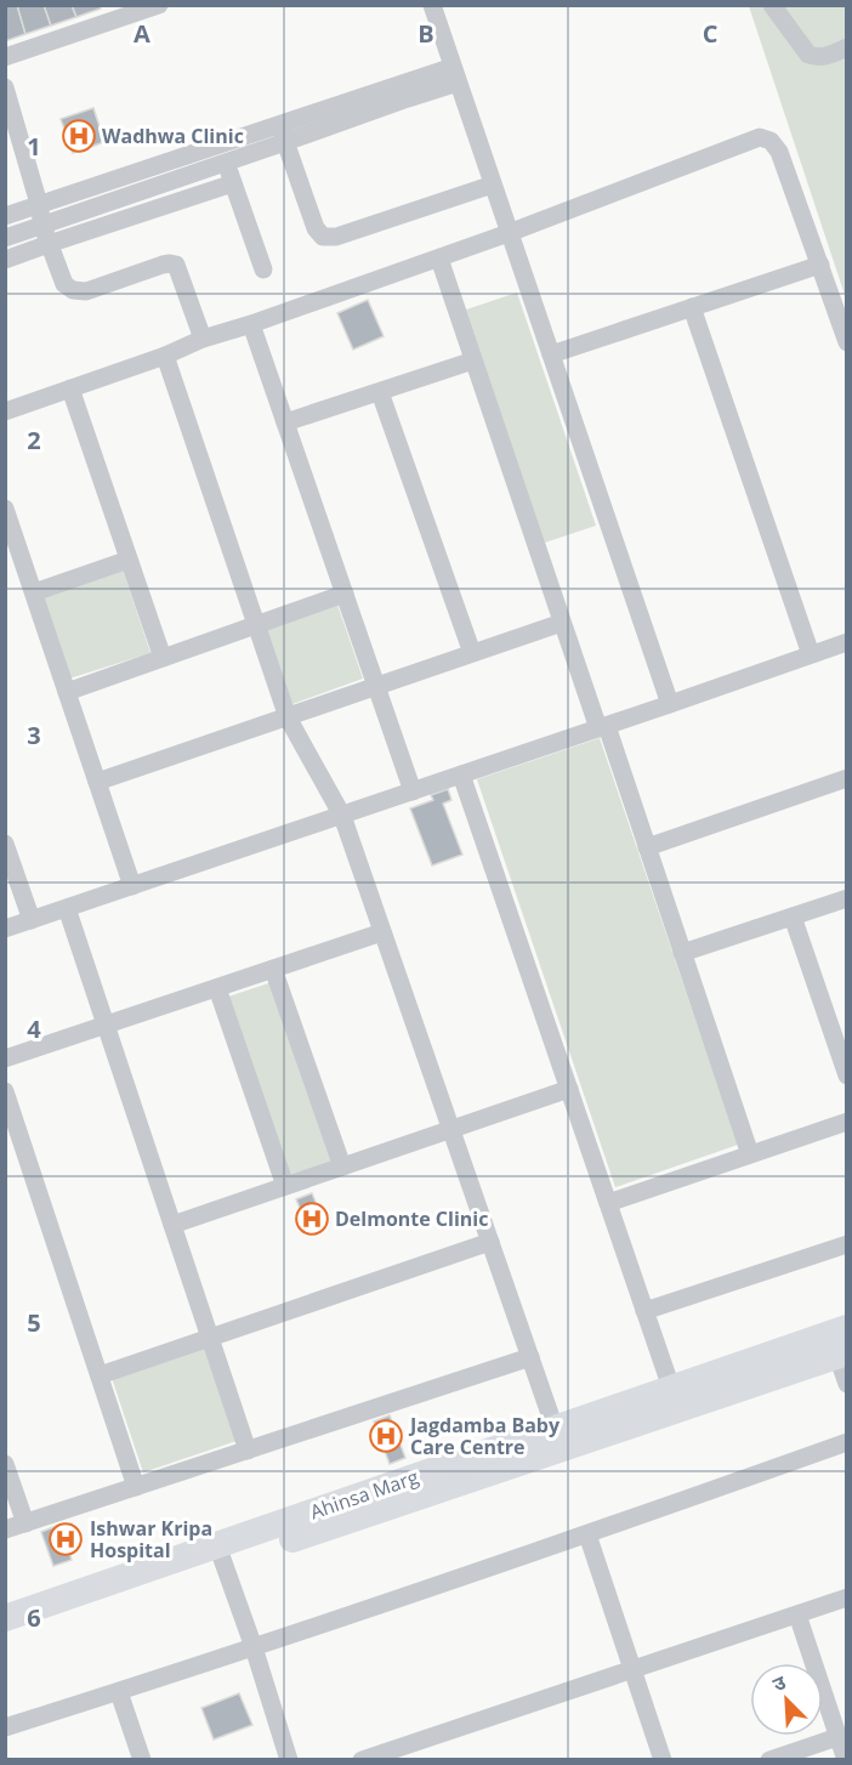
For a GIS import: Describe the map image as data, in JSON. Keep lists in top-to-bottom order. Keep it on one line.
{"streets":{"highway":["Ahinsa Marg"]},"places":{"hospital":["Wadhwa Clinic","Delmonte Clinic","Jagdamba Baby Care Centre","Ishwar Kripa Hospital"]},"north":"top left","grid":{"columns":["A","B","C"],"rows":["1","2","3","4","5","6"]}}
